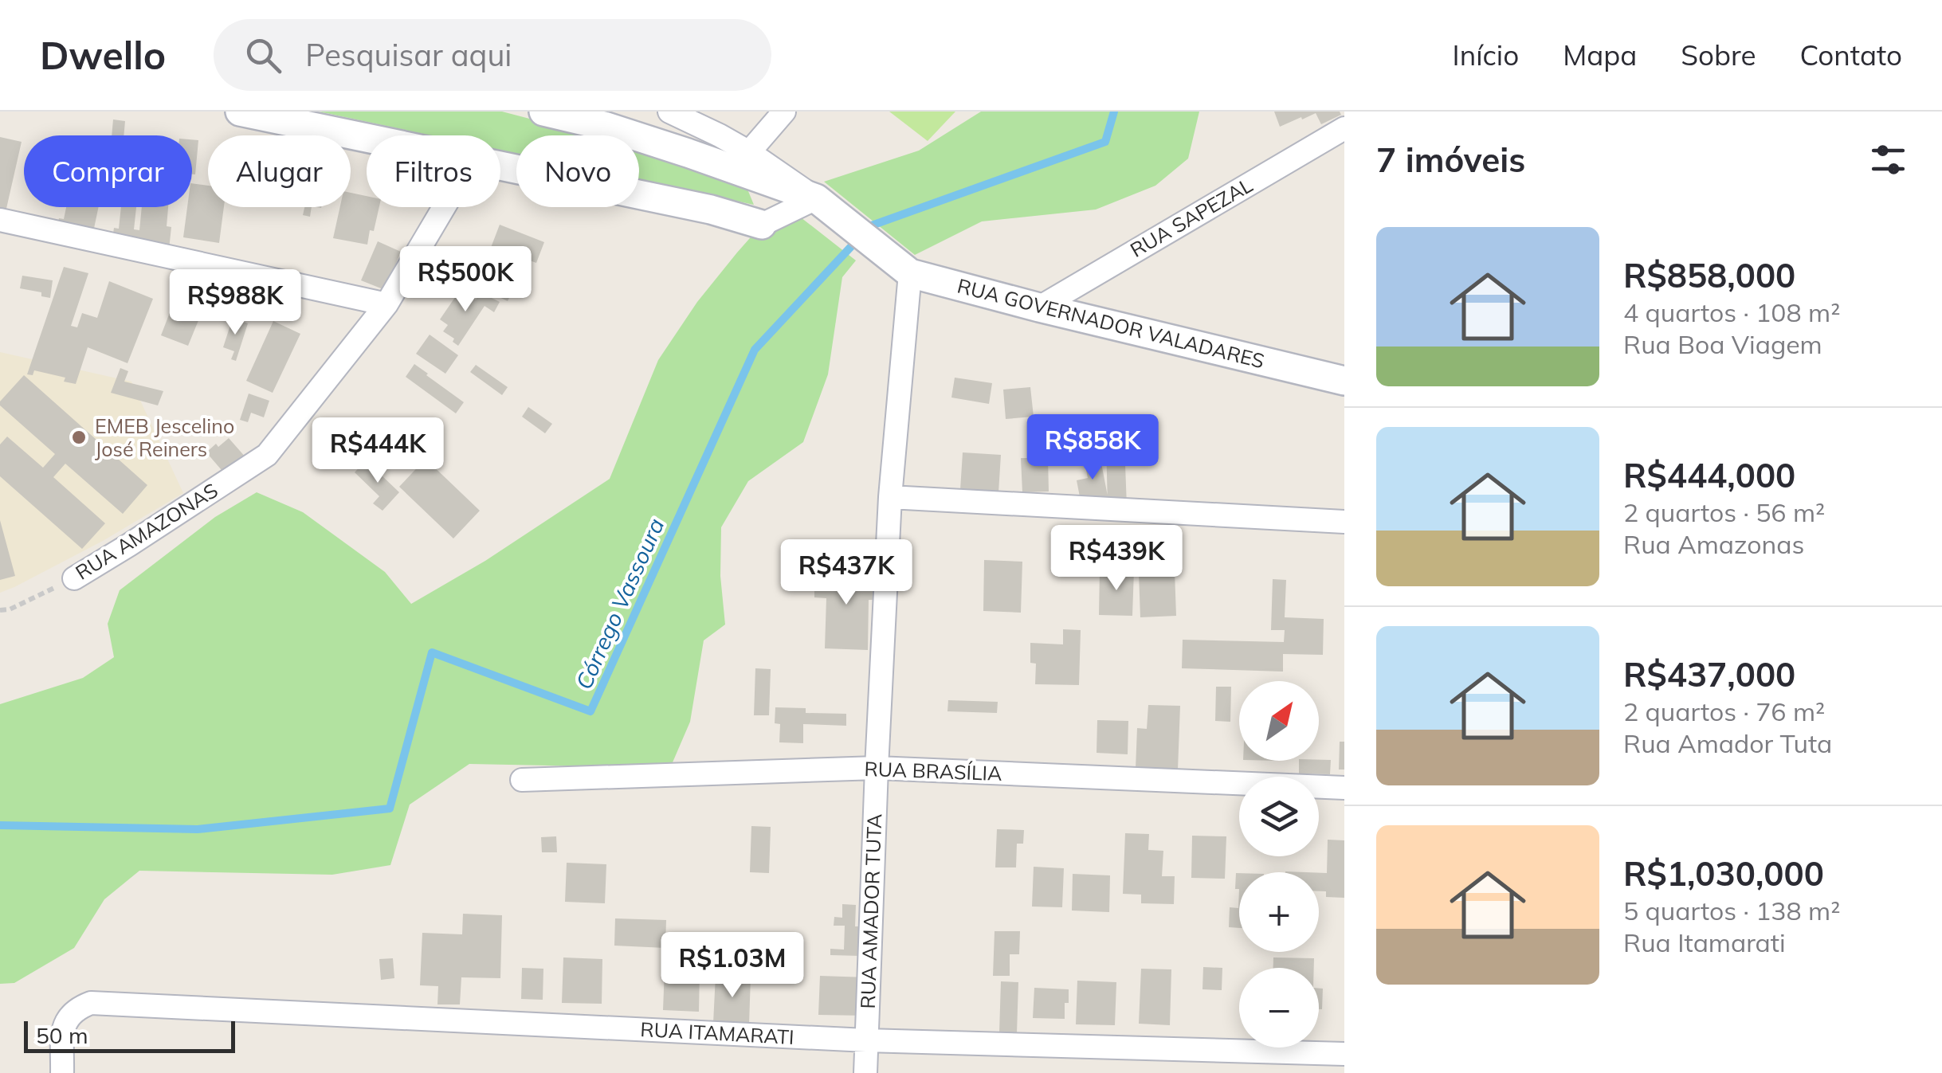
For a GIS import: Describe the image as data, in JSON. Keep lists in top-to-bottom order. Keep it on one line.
{"streets":{"street":["RUA SAPEZAL","RUA GOVERNADOR VALADARES","RUA AMAZONAS","RUA BRASÍLIA","RUA AMADOR TUTA","RUA ITAMARATI"]},"crossings":[["RUA SAPEZAL","RUA GOVERNADOR VALADARES"],["RUA GOVERNADOR VALADARES","RUA AMADOR TUTA"],["RUA BRASÍLIA","RUA AMADOR TUTA"],["RUA AMADOR TUTA","RUA ITAMARATI"]],"water":["Córrego Vassoura"],"places":["EMEB Jescelino José Reiners"],"scale_bar":"50 m","north":"top right","page":{"header":"Dwello","search":"Pesquisar aqui","nav":["Início","Mapa","Sobre","Contato"],"heading":"7 imóveis","chip":["Comprar","Alugar","Filtros","Novo"],"list":[{"name":"R$858,000","note":"4 quartos · 108 m² · Rua Boa Viagem"},{"name":"R$444,000","note":"2 quartos · 56 m² · Rua Amazonas"},{"name":"R$437,000","note":"2 quartos · 76 m² · Rua Amador Tuta"},{"name":"R$1,030,000","note":"5 quartos · 138 m² · Rua Itamarati"}],"price":["R$500K","R$988K","R$858K","R$444K","R$439K","R$437K","R$1.03M"],"map_buttons":["+","−"],"scale":"50 m"}}
